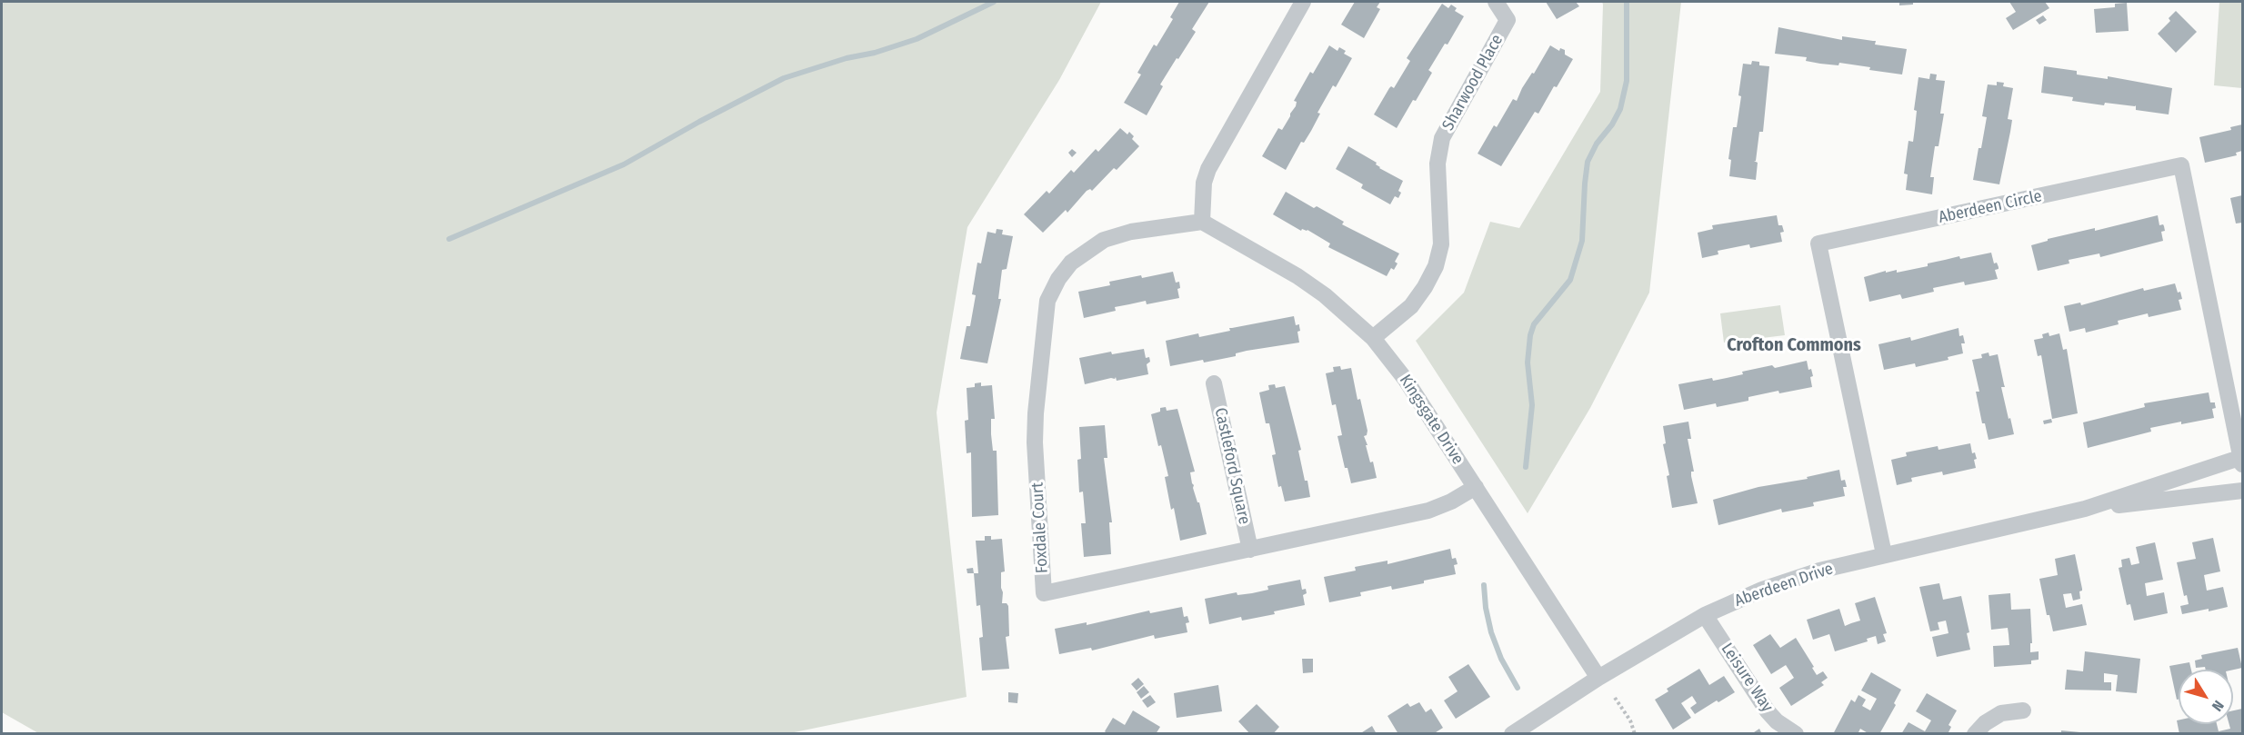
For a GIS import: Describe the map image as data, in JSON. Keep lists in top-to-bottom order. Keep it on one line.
{"streets":{"street":["Sharwood Place","Aberdeen Circle","Kingsgate Drive","Castleford Square","Foxdale Court","Aberdeen Drive","Leisure Way"]},"crossings":[["Sharwood Place","Kingsgate Drive"],["Aberdeen Circle","Aberdeen Drive"],["Kingsgate Drive","Foxdale Court"],["Kingsgate Drive","Aberdeen Drive"],["Castleford Square","Foxdale Court"],["Aberdeen Drive","Leisure Way"]],"districts":["Crofton Commons"],"north":"bottom right"}
